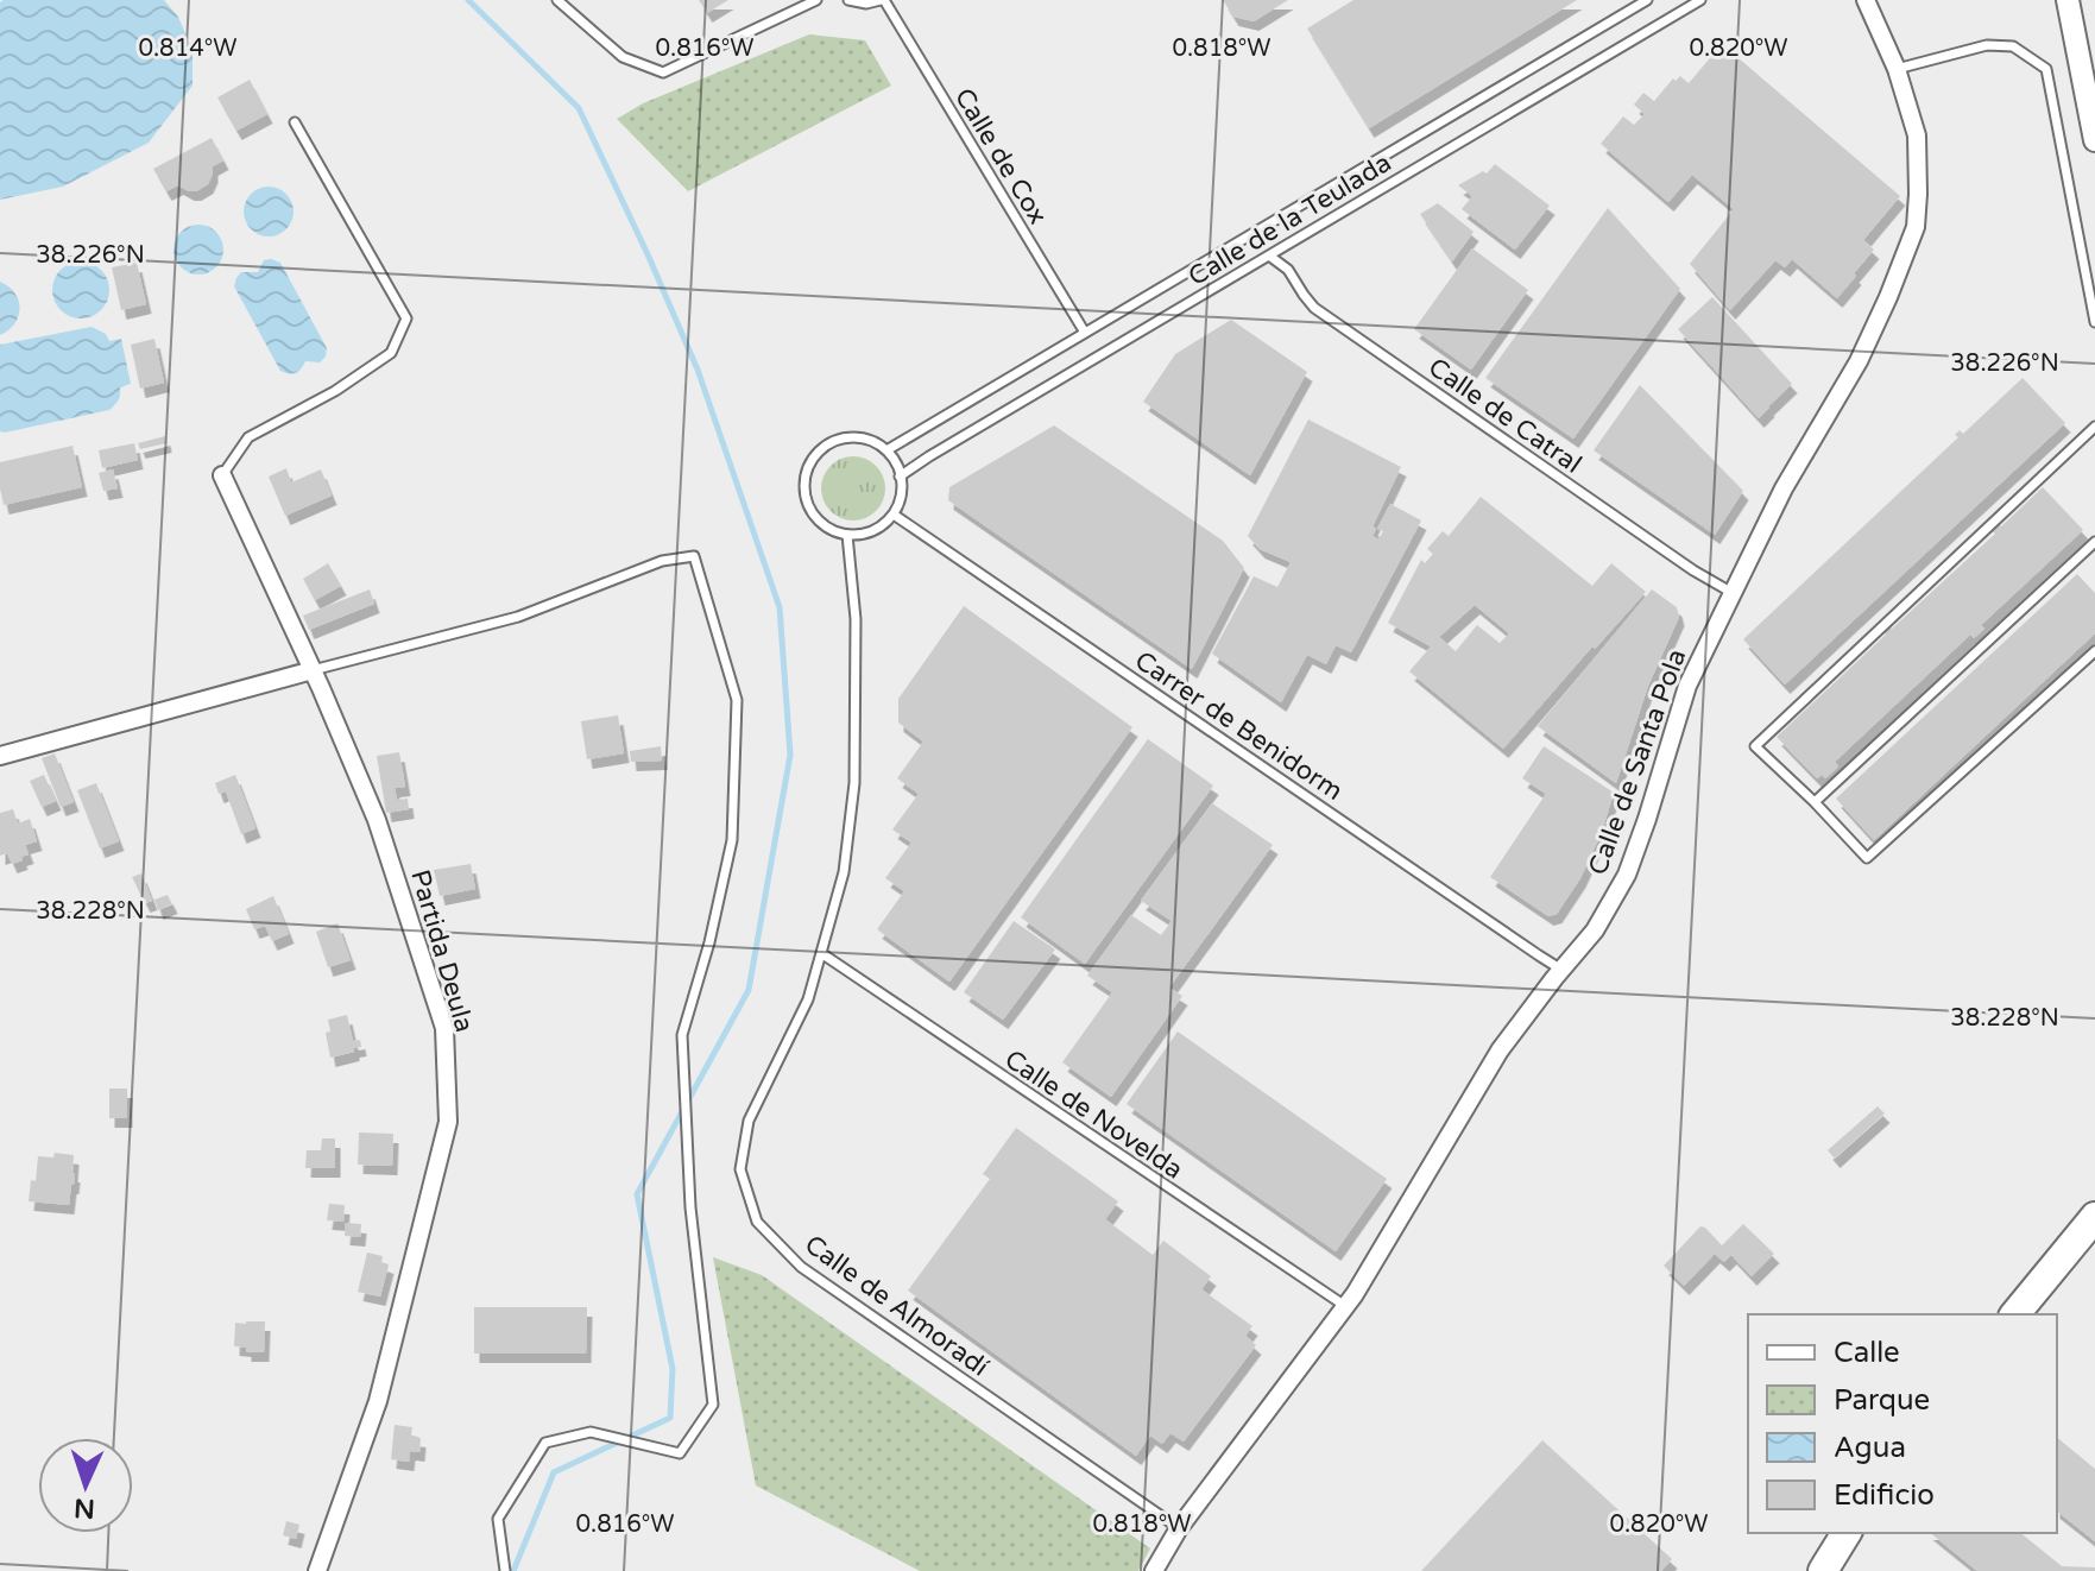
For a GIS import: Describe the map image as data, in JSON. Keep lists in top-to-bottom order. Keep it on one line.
{"streets":{"street":["Calle de Santa Pola","Partida Deula"],"lane":["Calle de Cox","Calle de la Teulada","Calle de Catral","Carrer de Benidorm","Calle de Novelda","Calle de Almoradí"]},"crossings":[["Calle de Cox","Calle de la Teulada"],["Calle de la Teulada","Calle de Catral"],["Calle de la Teulada","Carrer de Benidorm"],["Calle de la Teulada","Calle de Almoradí"],["Calle de Catral","Calle de Santa Pola"],["Carrer de Benidorm","Calle de Santa Pola"],["Carrer de Benidorm","Calle de Almoradí"],["Calle de Santa Pola","Calle de Novelda"],["Calle de Santa Pola","Calle de Almoradí"],["Calle de Novelda","Calle de Almoradí"]],"legend":["Calle","Parque","Agua","Edificio"],"north":"bottom","coordinates":["0.814°W","0.816°W","0.818°W","0.820°W","38.226°N","38.228°N"]}
